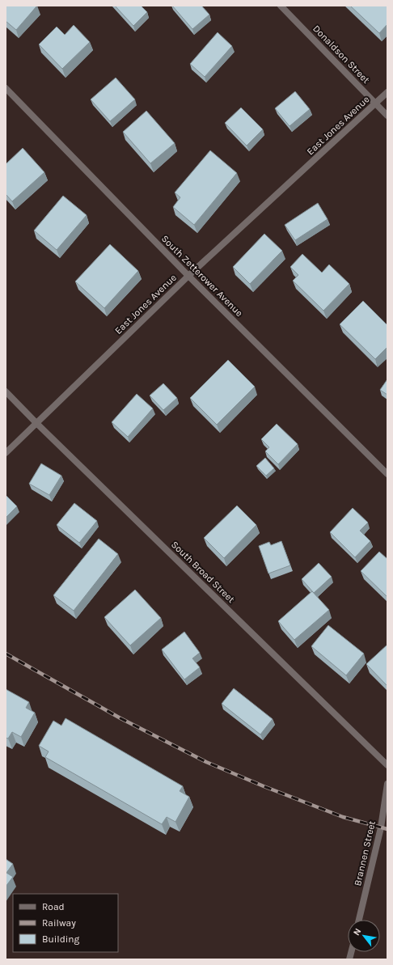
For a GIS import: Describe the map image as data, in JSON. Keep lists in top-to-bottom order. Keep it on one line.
{"streets":{"street":["Donaldson Street","East Jones Avenue","South Zetterower Avenue","South Broad Street","Brannen Street"]},"crossings":[["Donaldson Street","East Jones Avenue"],["East Jones Avenue","South Zetterower Avenue"],["East Jones Avenue","South Broad Street"]],"legend":["Road","Railway","Building"],"north":"top left"}
